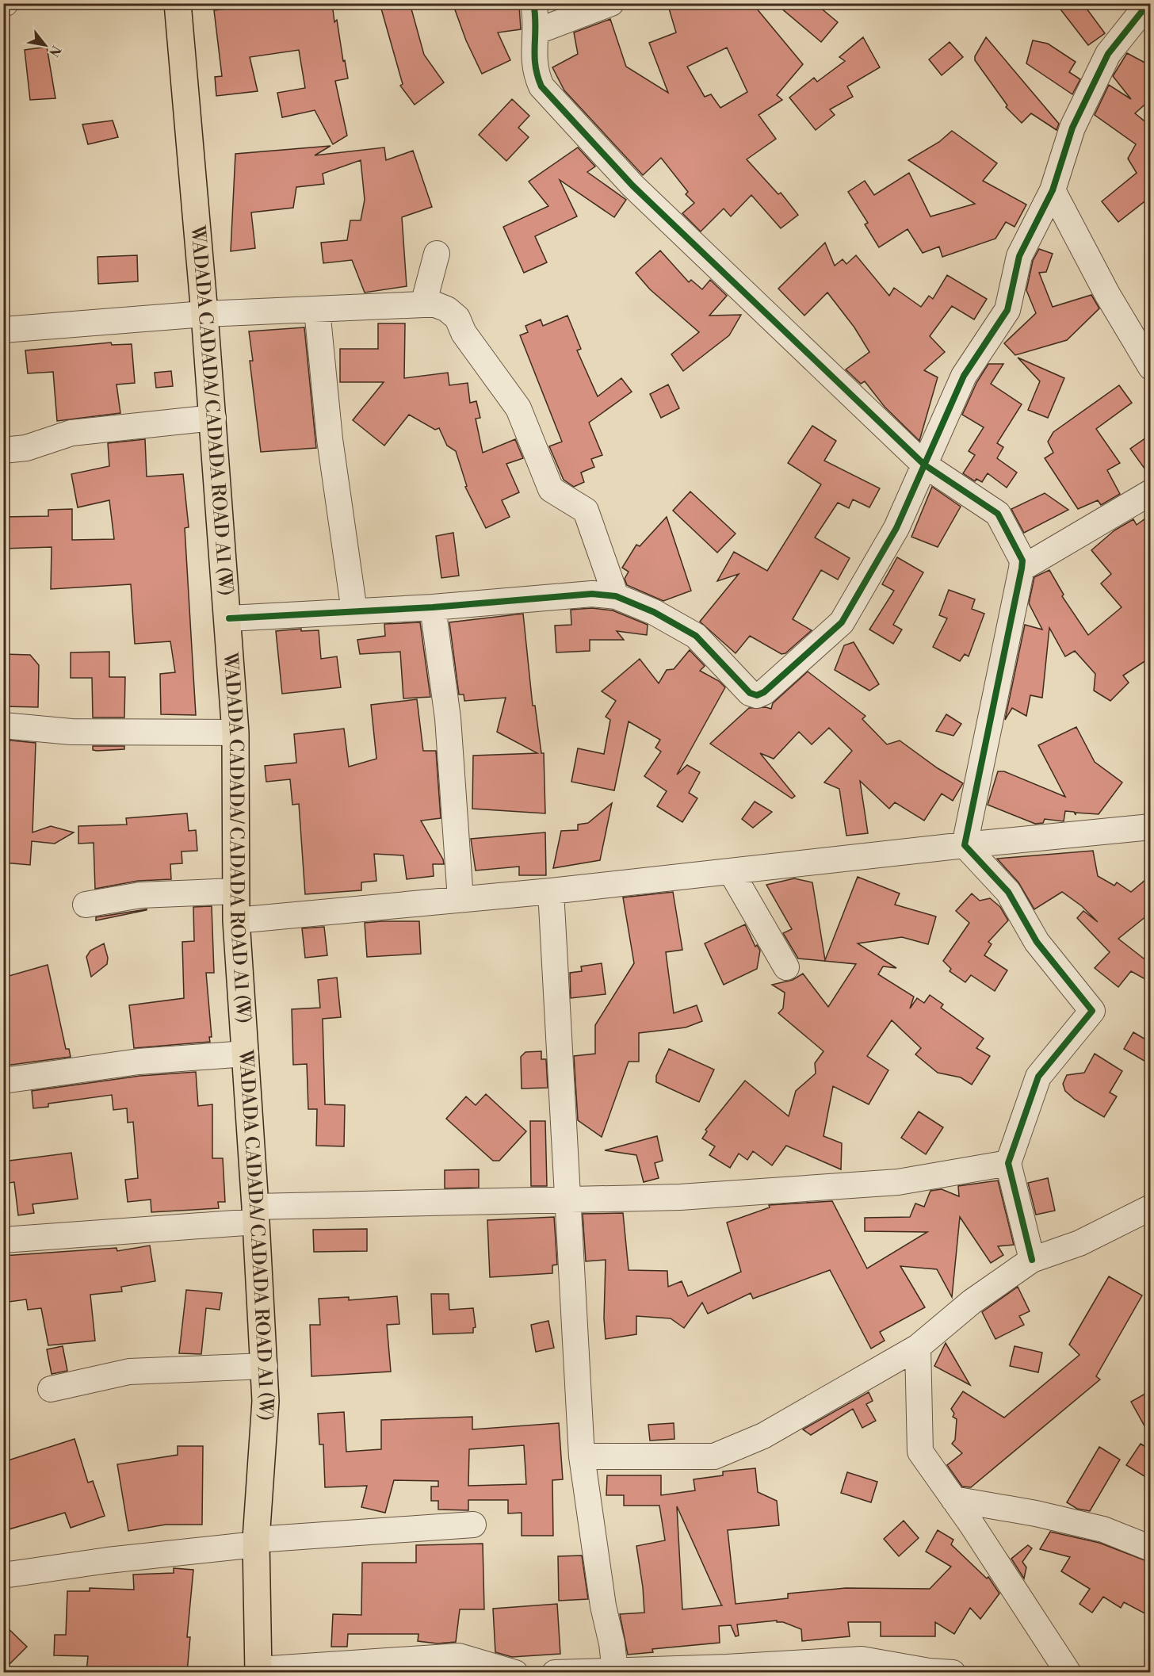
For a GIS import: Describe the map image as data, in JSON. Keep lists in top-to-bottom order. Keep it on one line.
{"streets":{"main road":["WADADA CADADA/ CADADA ROAD A1 (W)"]},"north":"bottom right"}
